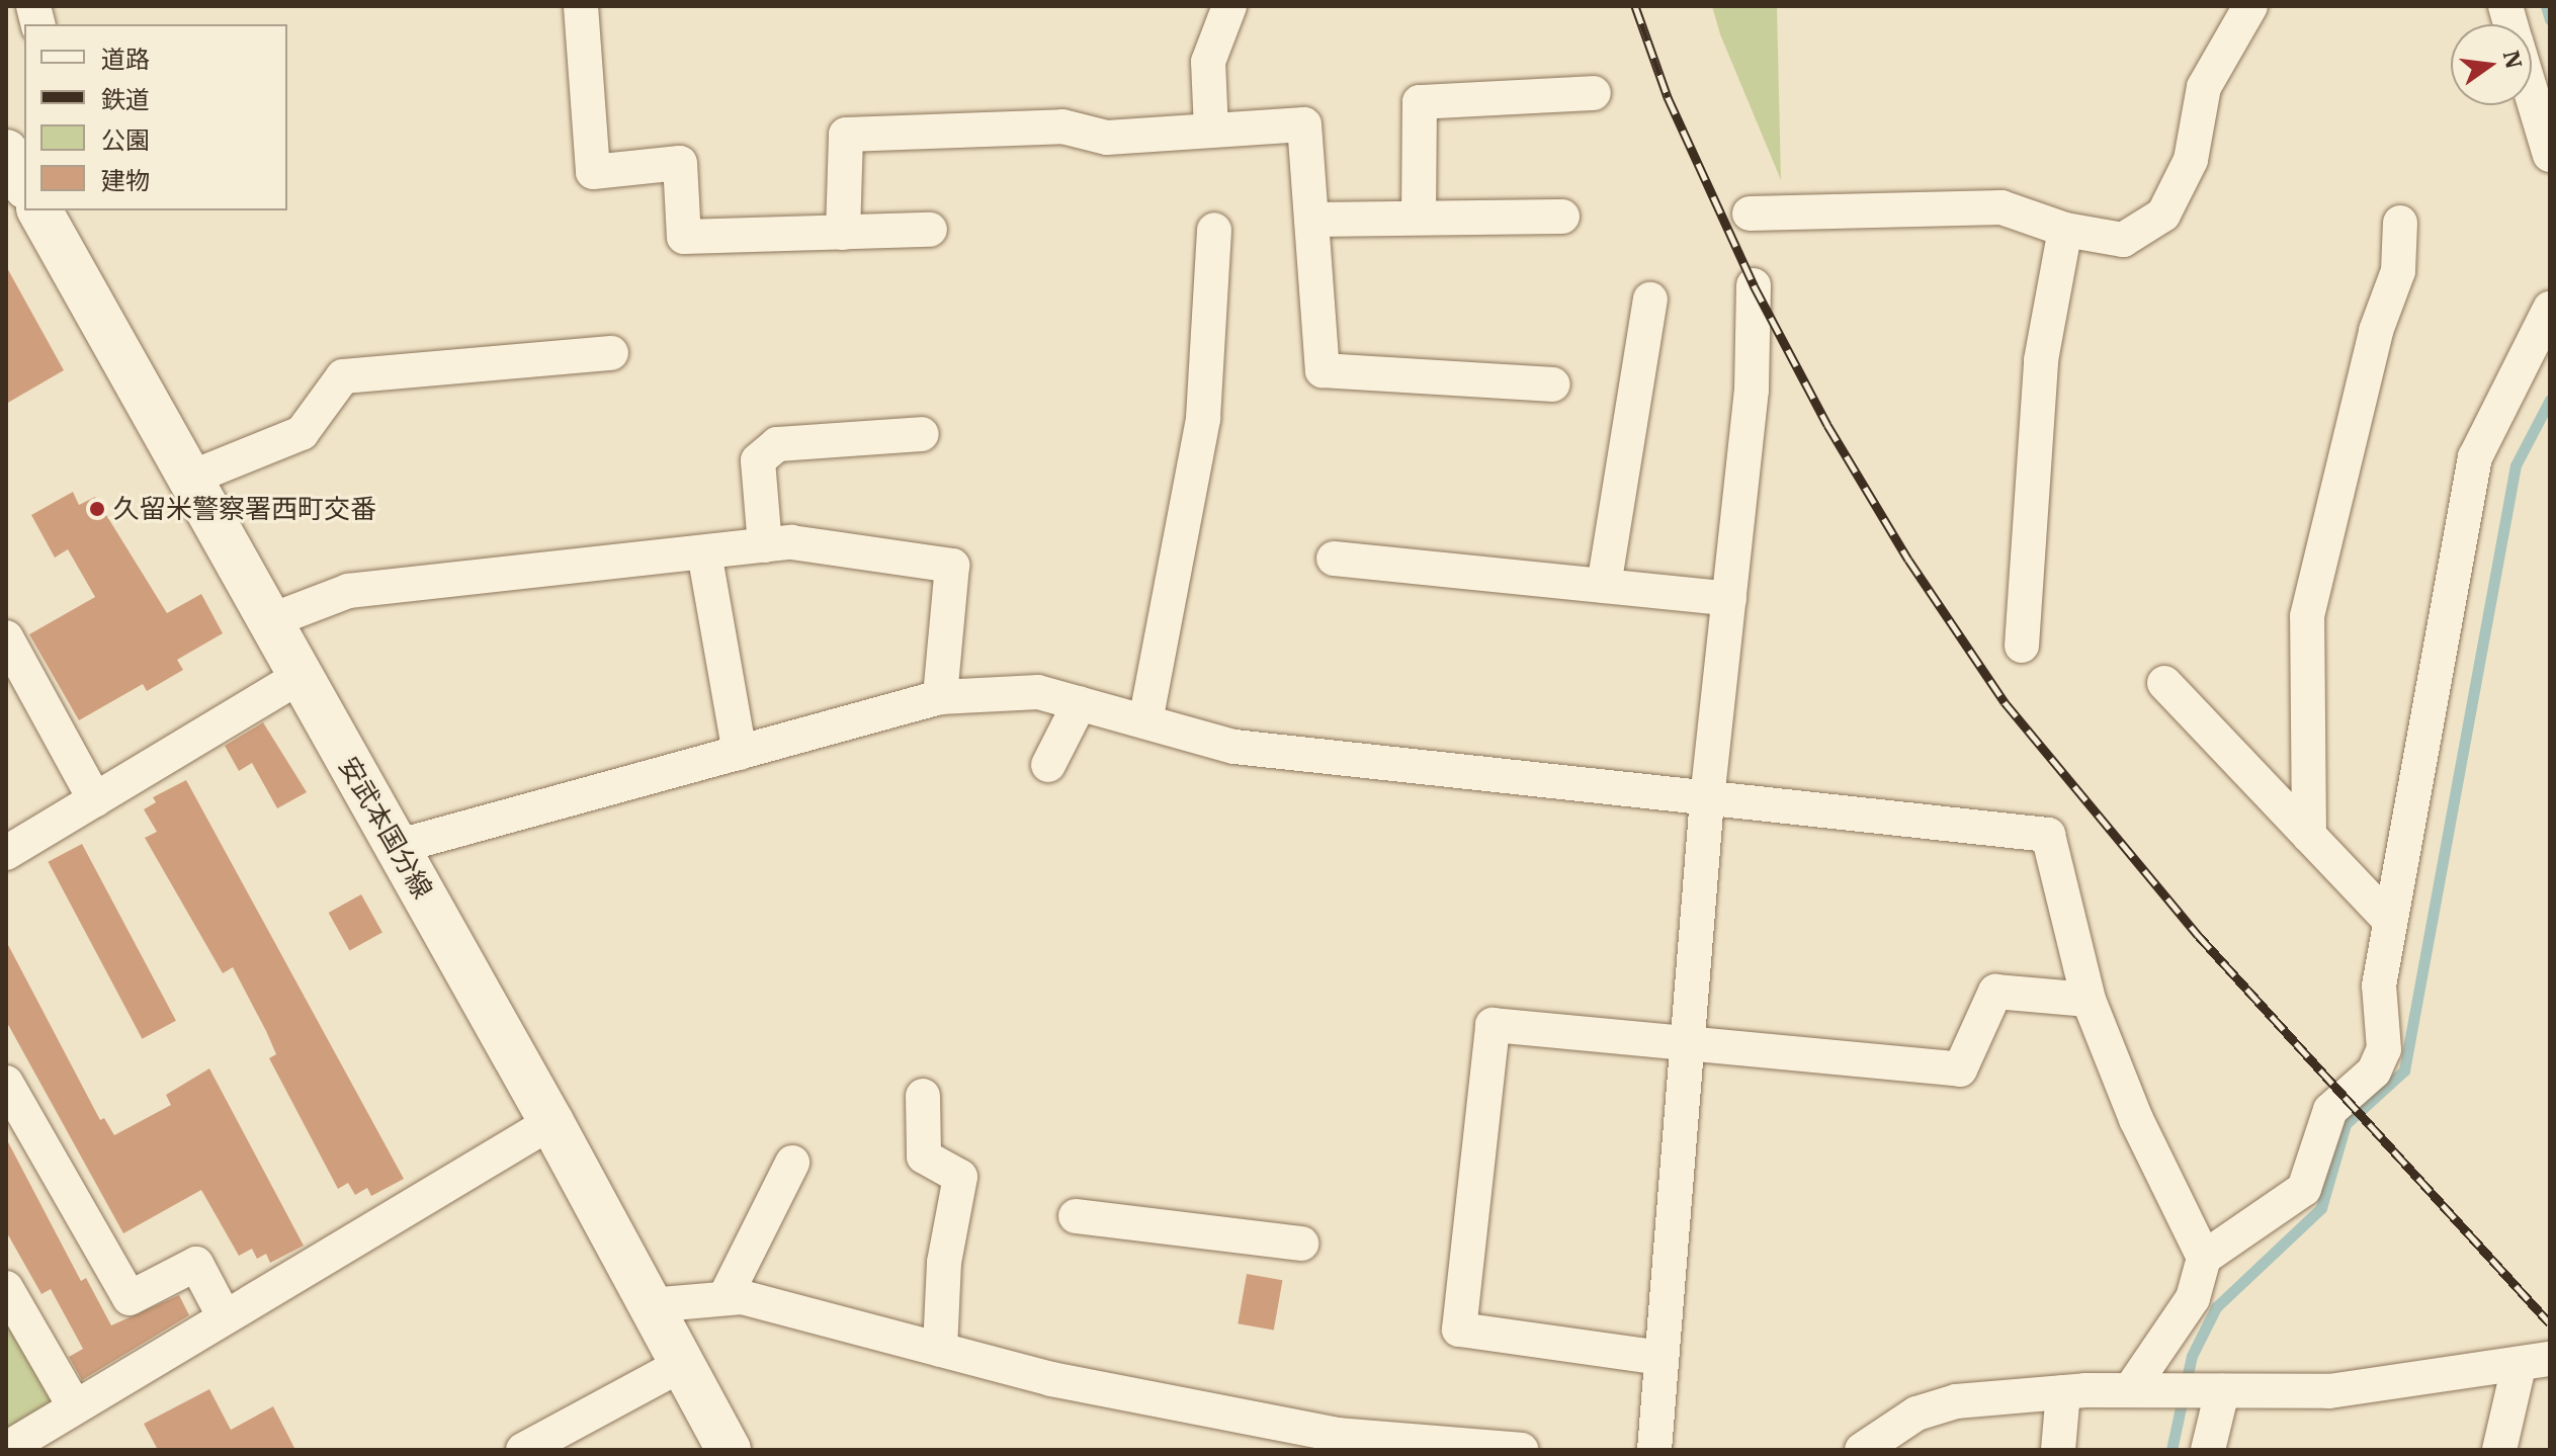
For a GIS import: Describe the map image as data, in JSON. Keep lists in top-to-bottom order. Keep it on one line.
{"streets":{"main road":["安武本国分線"]},"places":["久留米警察署西町交番"],"legend":["道路","鉄道","公園","建物"],"north":"right"}
